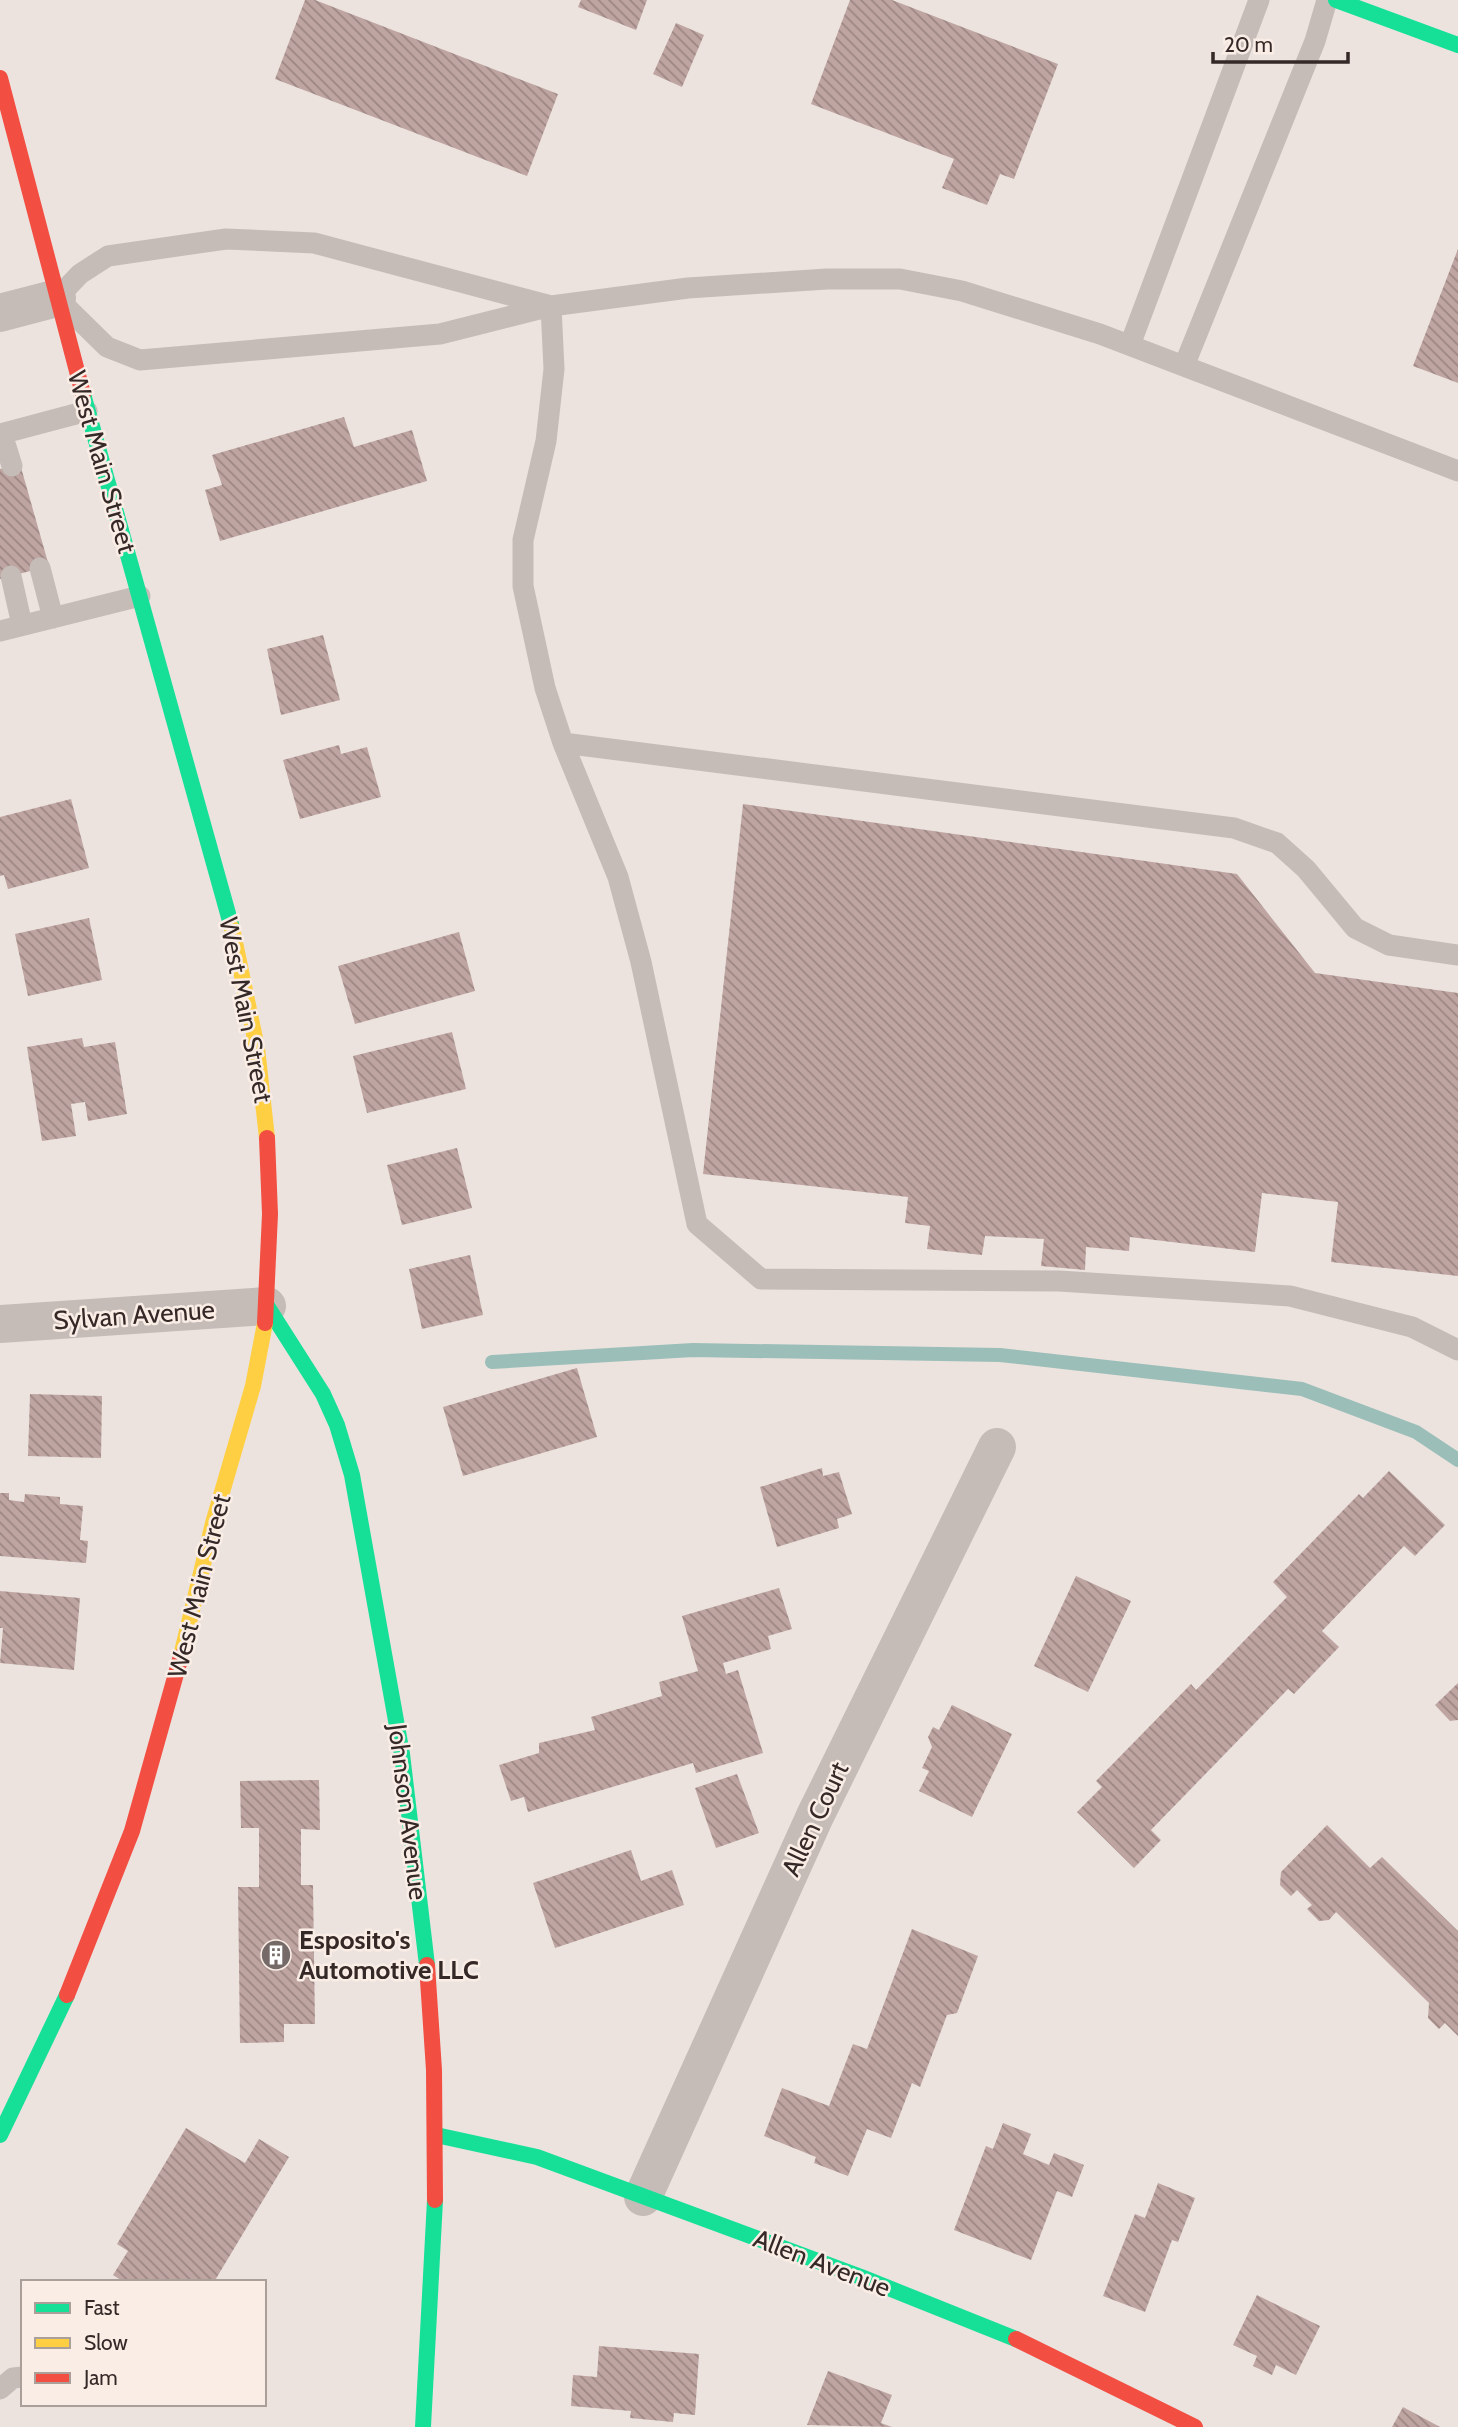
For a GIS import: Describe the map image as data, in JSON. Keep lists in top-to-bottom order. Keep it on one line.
{"streets":{"main road":["West Main Street","Johnson Avenue","Allen Avenue"],"street":["Sylvan Avenue","Allen Court"]},"crossings":[["West Main Street","Sylvan Avenue"],["West Main Street","Johnson Avenue"],["Sylvan Avenue","Johnson Avenue"],["Johnson Avenue","Allen Avenue"],["Allen Court","Allen Avenue"]],"places":{"building":["Esposito's Automotive LLC"]},"legend":["Fast","Slow","Jam"],"scale_bar":"20 m"}
